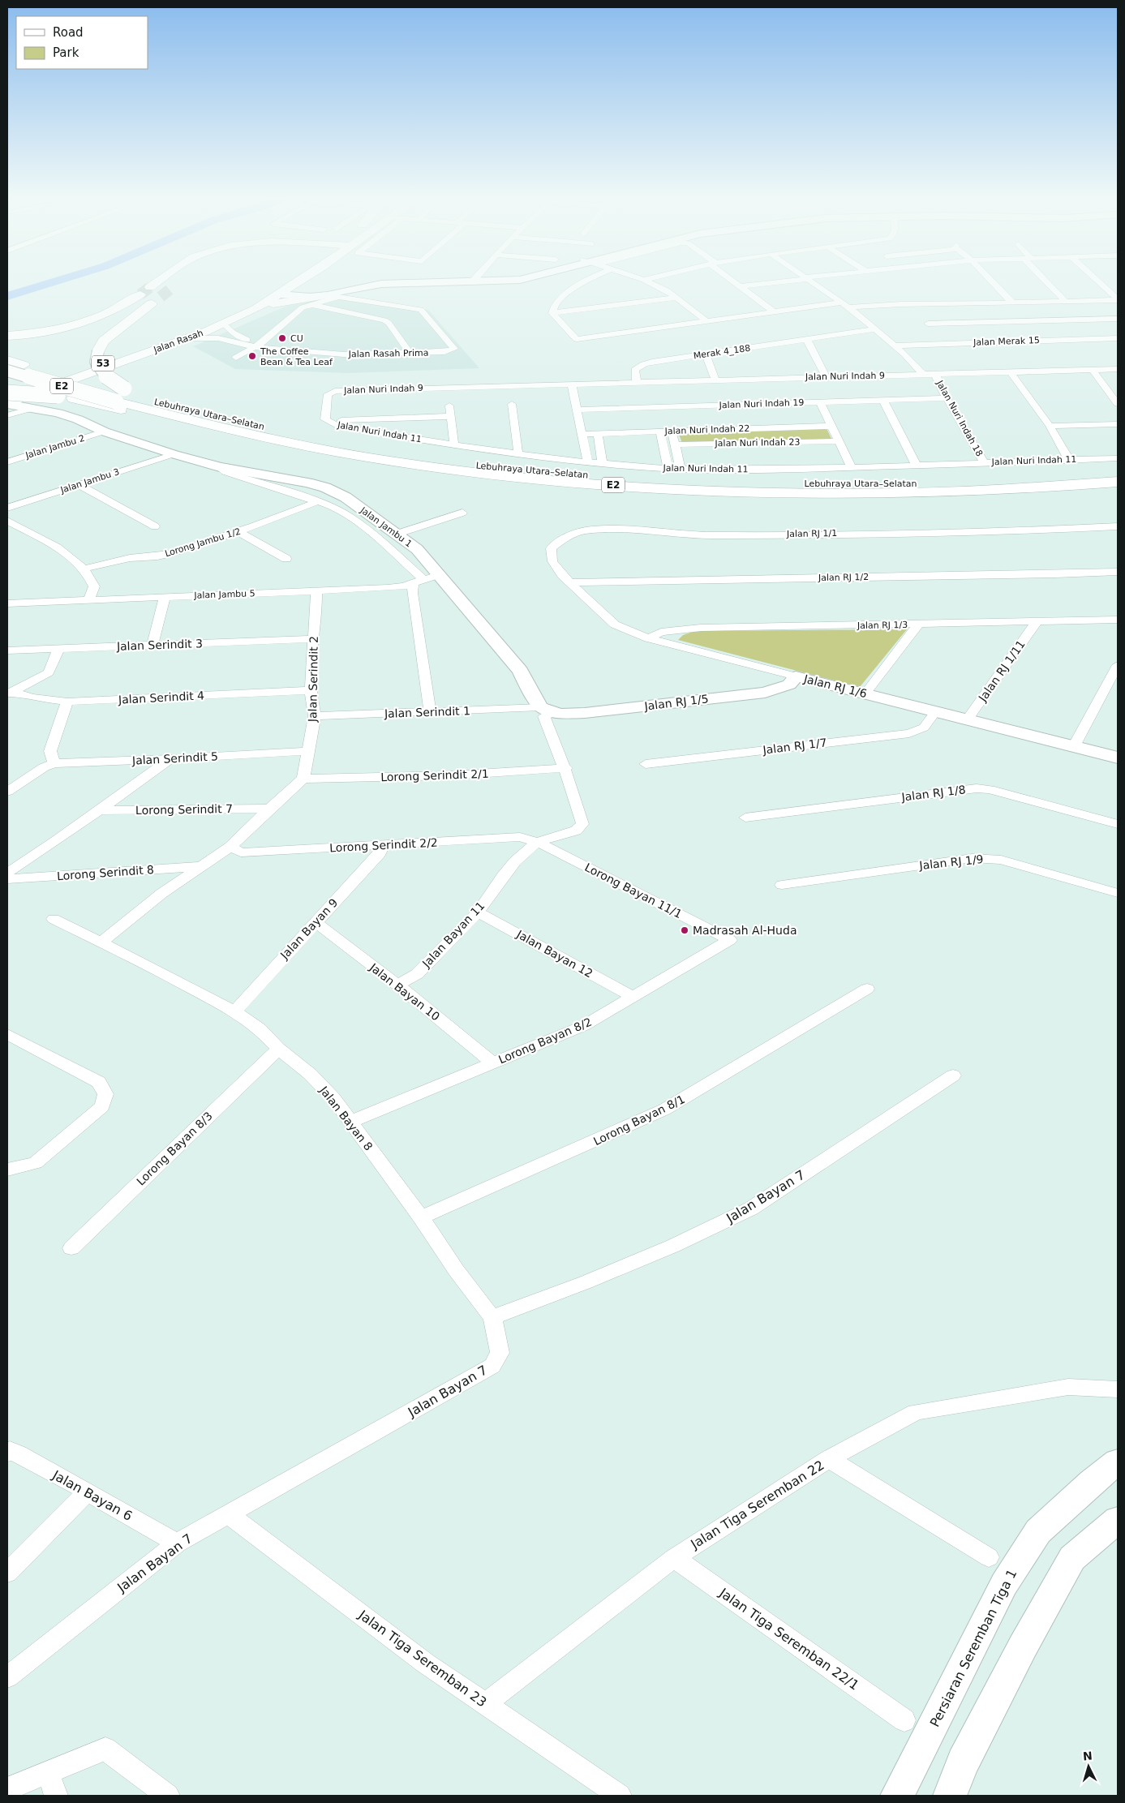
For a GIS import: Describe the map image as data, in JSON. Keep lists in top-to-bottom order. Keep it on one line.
{"streets":{"highway":["Jalan Rasah","53","E2","Lebuhraya Utara–Selatan"],"main road":["Jalan Jambu 1","Jalan RJ 1/6","Jalan RJ 1/5","Persiaran Seremban Tiga 1"],"street":["Jalan Merak 15","Merak 4_188","Jalan Rasah Prima","Jalan Nuri Indah 9","Jalan Nuri Indah 19","Jalan Nuri Indah 18","Jalan Nuri Indah 22","Jalan Nuri Indah 11","Jalan Nuri Indah 23","Jalan Jambu 2","Jalan Jambu 3","Jalan RJ 1/1","Lorong Jambu 1/2","Jalan RJ 1/2","Jalan Jambu 5","Jalan RJ 1/3","Jalan Serindit 3","Jalan RJ 1/11","Jalan Serindit 2","Jalan Serindit 4","Jalan Serindit 1","Jalan RJ 1/7","Jalan Serindit 5","Lorong Serindit 2/1","Jalan RJ 1/8","Lorong Serindit 7","Lorong Serindit 2/2","Jalan RJ 1/9","Lorong Serindit 8","Lorong Bayan 11/1","Jalan Bayan 9","Jalan Bayan 11","Jalan Bayan 12","Jalan Bayan 10","Lorong Bayan 8/2","Jalan Bayan 8","Lorong Bayan 8/1","Lorong Bayan 8/3","Jalan Bayan 7","Jalan Bayan 6","Jalan Tiga Seremban 22","Jalan Tiga Seremban 22/1","Jalan Tiga Seremban 23"]},"crossings":[["Jalan Rasah","Jalan Rasah Prima"],["Jalan Rasah","Jalan Jambu 1"],["Merak 4_188","Jalan Nuri Indah 9"],["Jalan Nuri Indah 9","Jalan Nuri Indah 18"],["Jalan Nuri Indah 9","Jalan Nuri Indah 11"],["Jalan Nuri Indah 19","Jalan Nuri Indah 18"],["Jalan Nuri Indah 18","Jalan Nuri Indah 11"],["Jalan Jambu 2","Jalan Jambu 1"],["Jalan Jambu 3","Jalan Jambu 1"],["Jalan Jambu 1","Jalan Jambu 5"],["Jalan Jambu 1","Jalan RJ 1/5"],["Jalan Jambu 1","Jalan Serindit 1"],["Jalan RJ 1/1","Jalan RJ 1/2"],["Jalan RJ 1/1","Jalan RJ 1/6"],["Jalan RJ 1/2","Jalan RJ 1/6"],["Jalan Jambu 5","Jalan Serindit 2"],["Jalan RJ 1/3","Jalan RJ 1/11"],["Jalan RJ 1/3","Jalan RJ 1/6"],["Jalan Serindit 3","Jalan Serindit 2"],["Jalan RJ 1/11","Jalan RJ 1/6"],["Jalan Serindit 2","Jalan Serindit 4"],["Jalan Serindit 2","Jalan Serindit 1"],["Jalan Serindit 2","Jalan Serindit 5"],["Jalan Serindit 2","Lorong Serindit 2/1"],["Jalan RJ 1/6","Jalan RJ 1/5"],["Jalan RJ 1/6","Jalan RJ 1/7"],["Jalan RJ 1/5","Jalan Serindit 1"],["Lorong Serindit 2/2","Lorong Bayan 11/1"],["Lorong Serindit 2/2","Jalan Bayan 9"],["Lorong Serindit 2/2","Jalan Bayan 11"],["Lorong Bayan 11/1","Jalan Bayan 11"],["Lorong Bayan 11/1","Lorong Bayan 8/2"],["Jalan Bayan 9","Jalan Bayan 10"],["Jalan Bayan 9","Jalan Bayan 8"],["Jalan Bayan 11","Jalan Bayan 12"],["Jalan Bayan 11","Jalan Bayan 10"],["Jalan Bayan 12","Lorong Bayan 8/2"],["Jalan Bayan 10","Lorong Bayan 8/2"],["Lorong Bayan 8/2","Jalan Bayan 8"],["Jalan Bayan 8","Lorong Bayan 8/1"],["Jalan Bayan 8","Lorong Bayan 8/3"],["Jalan Bayan 8","Jalan Bayan 7"],["Jalan Bayan 7","Jalan Bayan 6"],["Jalan Bayan 7","Jalan Tiga Seremban 23"],["Jalan Tiga Seremban 22","Jalan Tiga Seremban 22/1"],["Jalan Tiga Seremban 22","Jalan Tiga Seremban 23"]],"places":["CU","The Coffee Bean & Tea Leaf","Madrasah Al-Huda"],"legend":["Road","Park"],"north":"top"}
